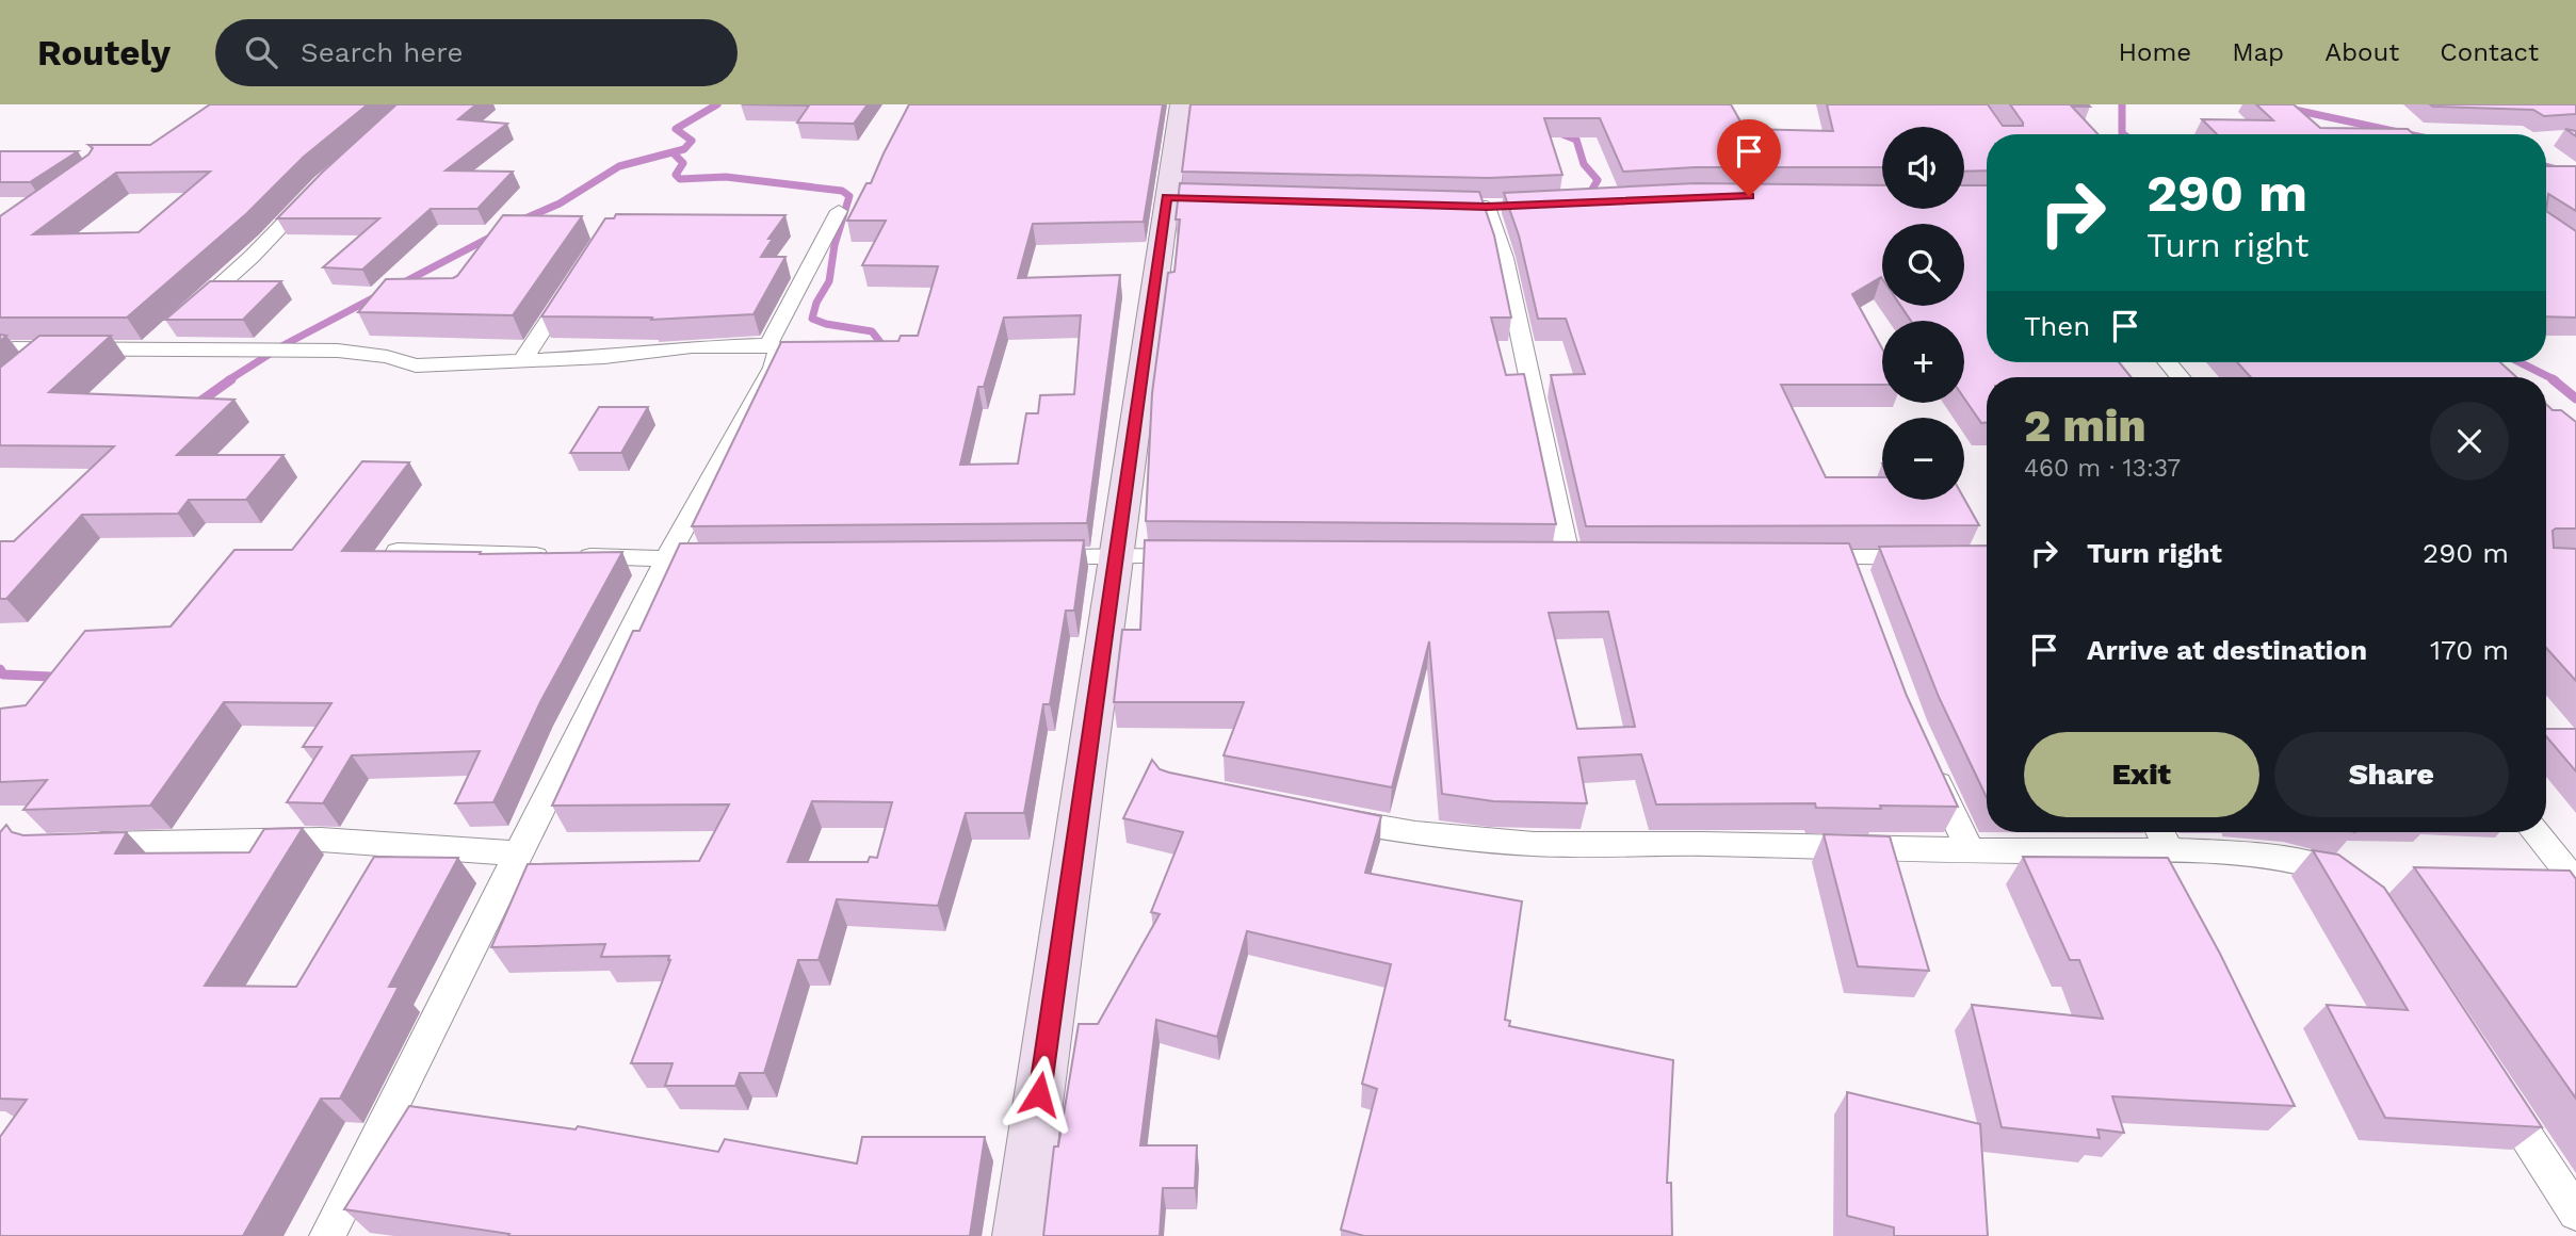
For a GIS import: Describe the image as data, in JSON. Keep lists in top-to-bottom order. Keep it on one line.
{"page":{"header":"Routely","search":"Search here","nav":["Home","Map","About","Contact"],"map_buttons":["+","−"],"turn":["290 m","Turn right"],"then":"Then","heading":["2 min","460 m · 13:37"],"list":[{"name":"Turn right","value":"290 m"},{"name":"Arrive at destination","value":"170 m"}],"buttons":["Exit","Share"]}}
